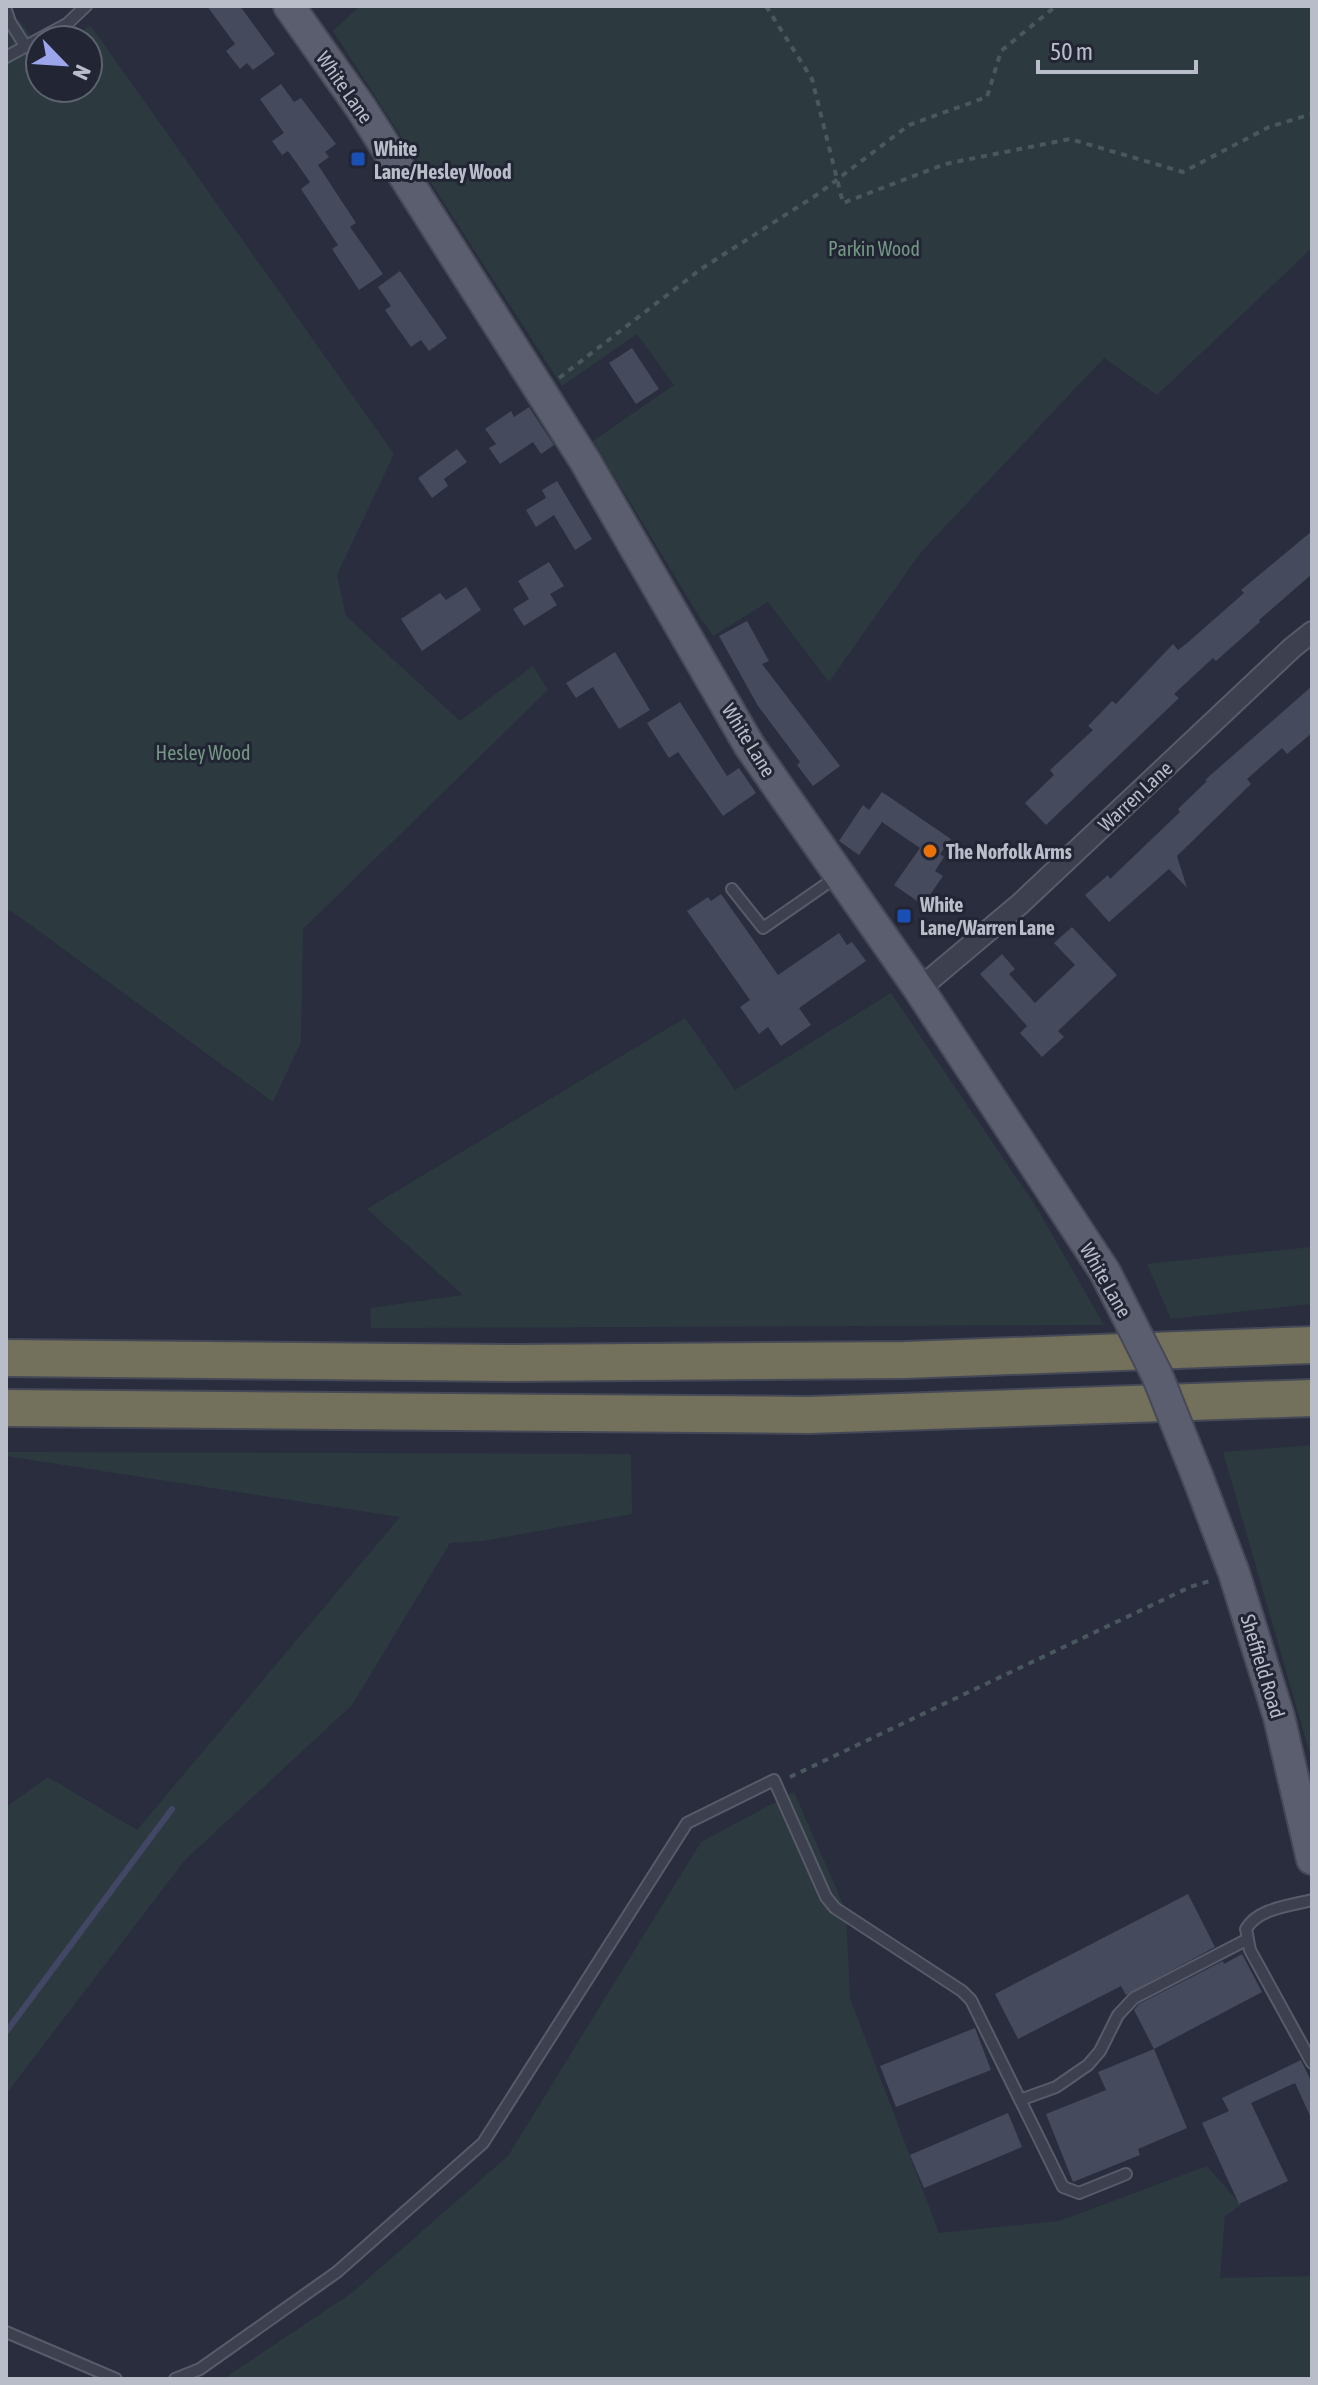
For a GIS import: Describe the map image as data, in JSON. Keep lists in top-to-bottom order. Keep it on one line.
{"streets":{"main road":["White Lane","Sheffield Road"],"street":["Warren Lane"]},"crossings":[["White Lane","Warren Lane"],["White Lane","Sheffield Road"]],"parks":["Parkin Wood","Hesley Wood"],"places":{"transit":["White Lane/Hesley Wood","White Lane/Warren Lane"],"other":["The Norfolk Arms"]},"scale_bar":"50 m","north":"bottom right"}
